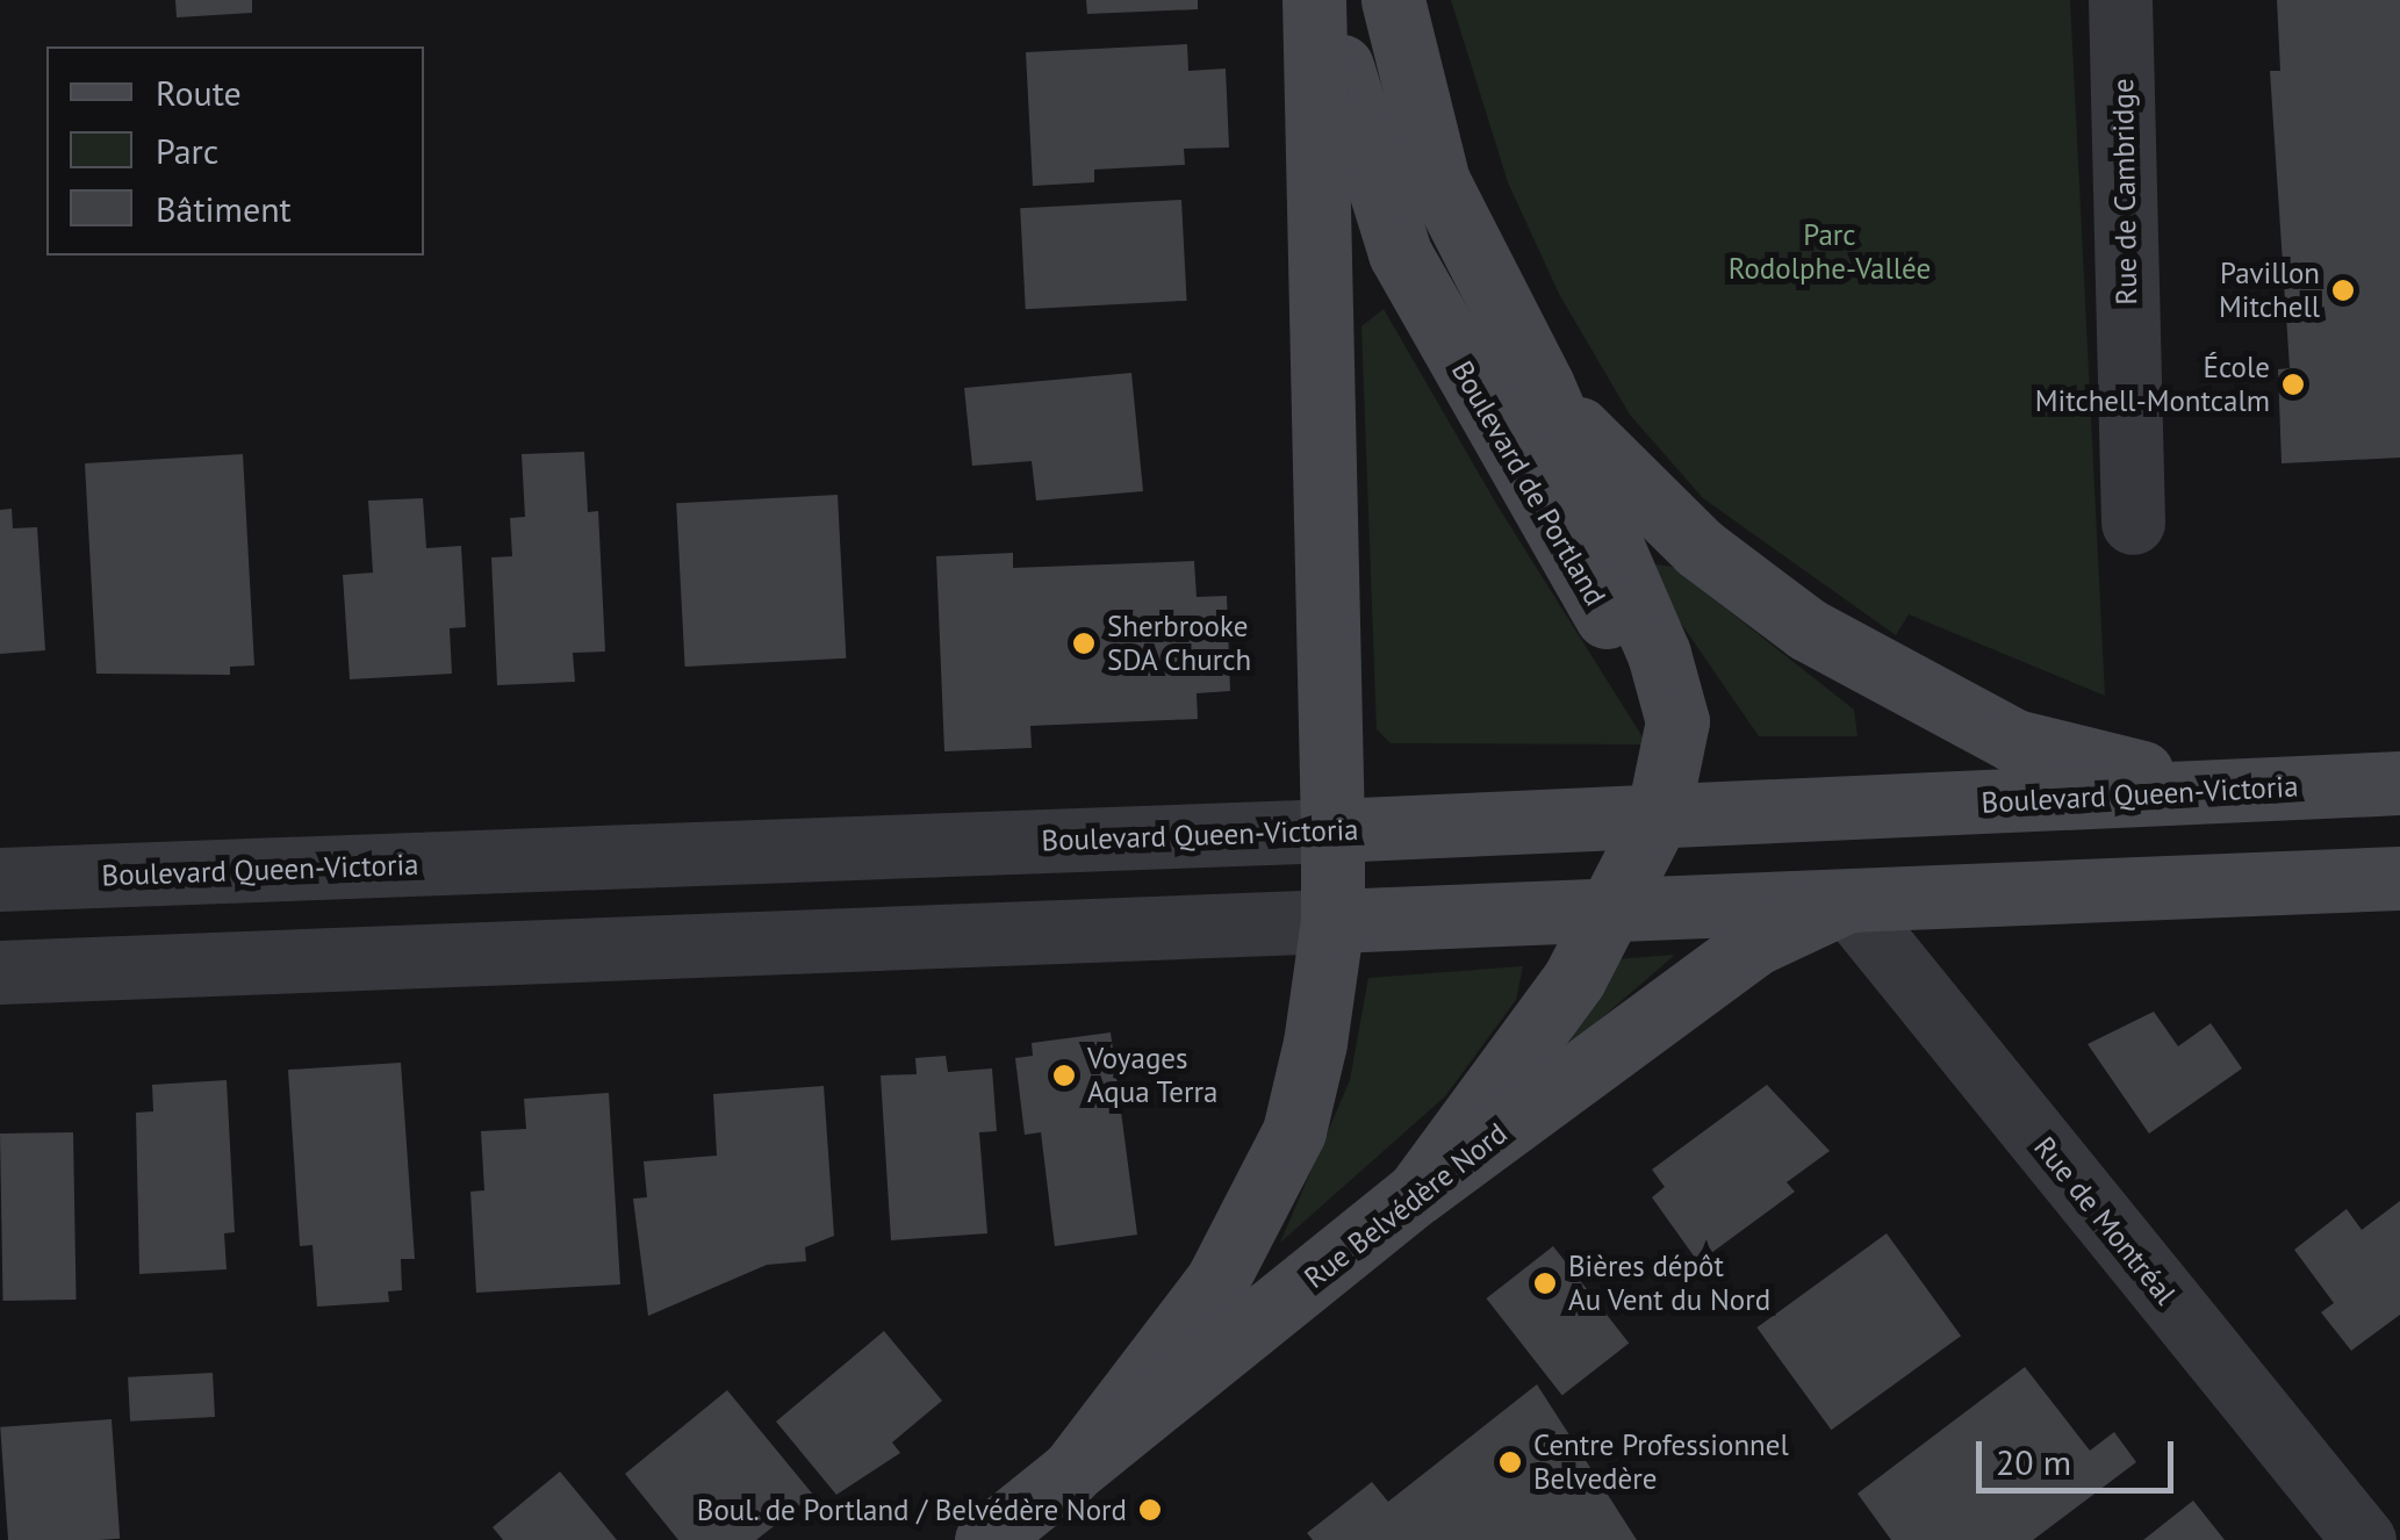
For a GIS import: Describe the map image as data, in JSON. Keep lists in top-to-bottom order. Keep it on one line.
{"streets":{"main road":["Boulevard de Portland","Boulevard Queen-Victoria","Rue Belvédère Nord"],"street":["Rue de Cambridge","Rue de Montréal"]},"crossings":[["Boulevard de Portland","Boulevard Queen-Victoria"],["Boulevard de Portland","Rue Belvédère Nord"],["Boulevard de Portland","Rue de Montréal"],["Rue Belvédère Nord","Rue de Montréal"]],"parks":["Parc Rodolphe-Vallée"],"places":["Pavillon Mitchell","École Mitchell-Montcalm","Sherbrooke SDA Church","Voyages Aqua Terra","Bières dépôt Au Vent du Nord","Centre Professionnel Belvedère","Boul. de Portland / Belvédère Nord"],"legend":["Route","Parc","Bâtiment"],"scale_bar":"20 m"}
